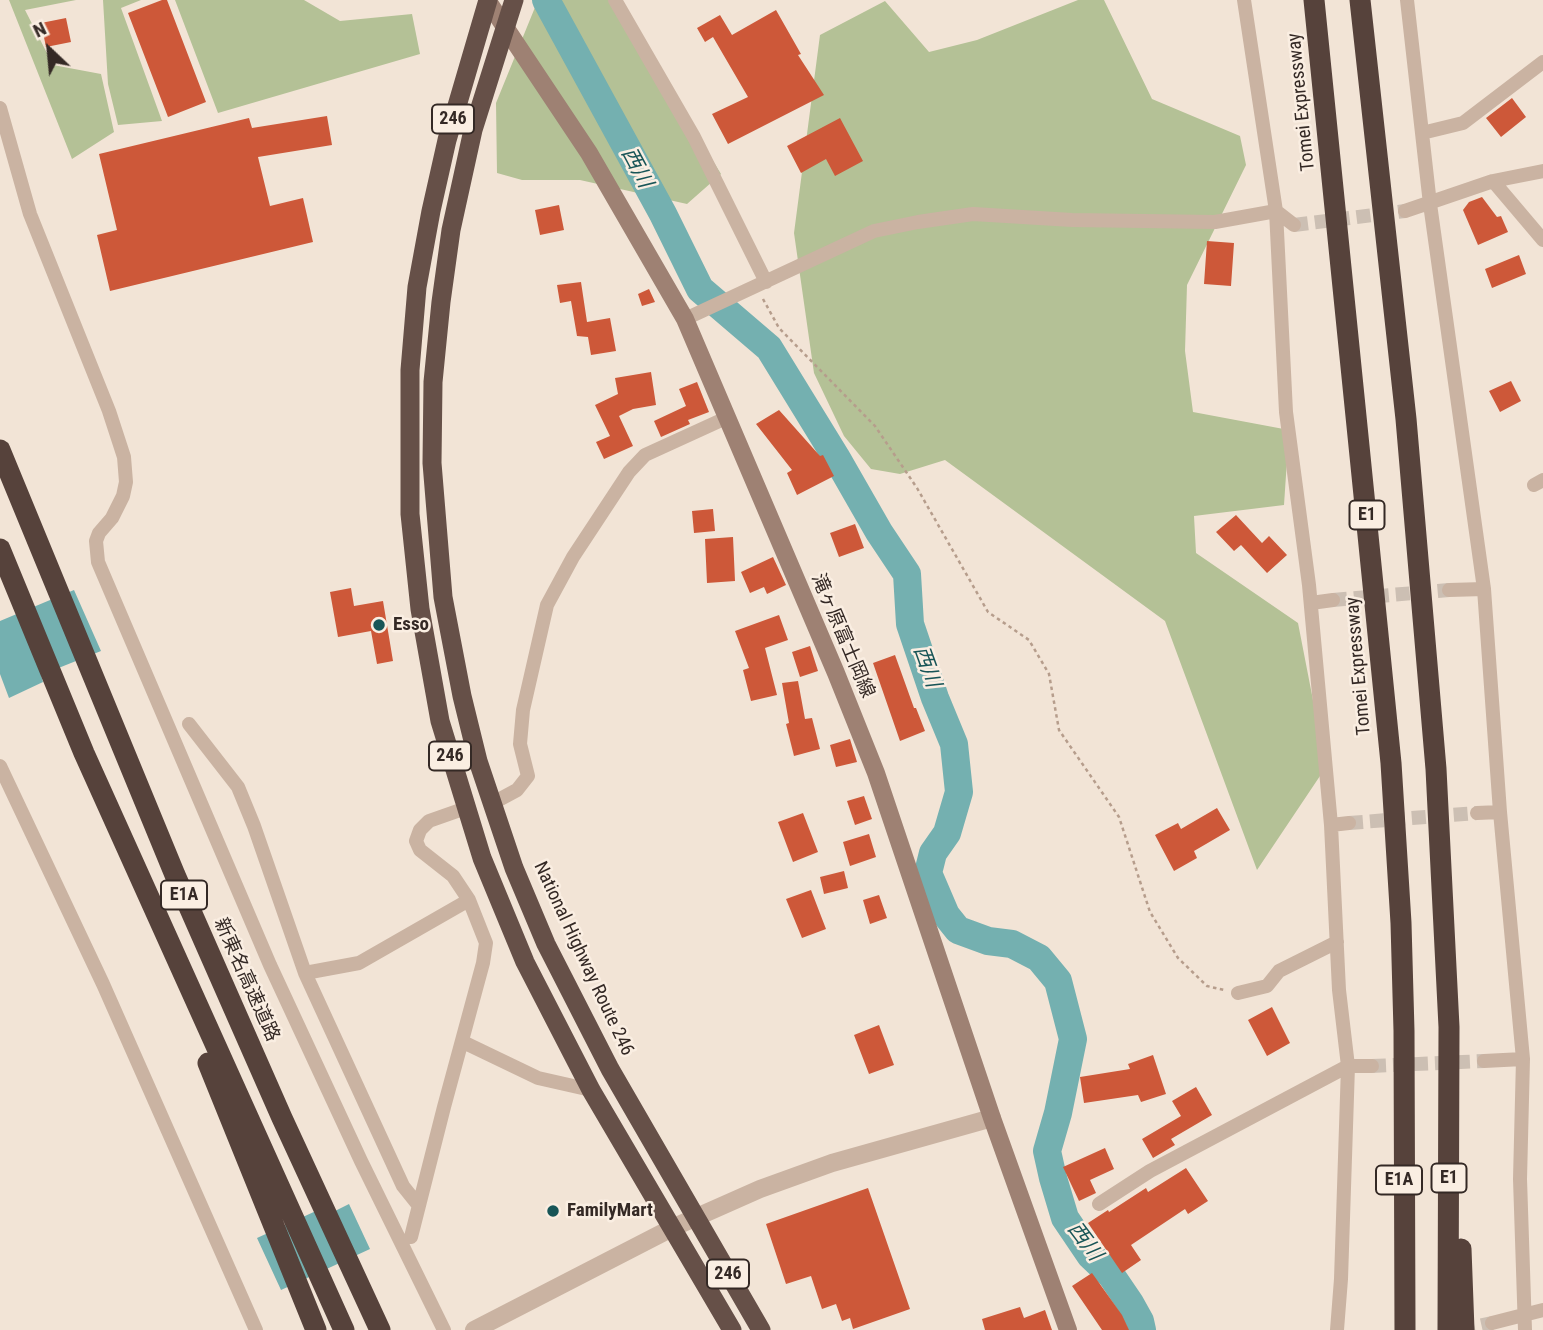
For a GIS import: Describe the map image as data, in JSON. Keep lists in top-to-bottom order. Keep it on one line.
{"streets":{"highway":["Tomei Expressway","246","E1","E1A","National Highway Route 246","新東名高速道路"],"main road":["滝ヶ原富士岡線"]},"crossings":[["Tomei Expressway","E1A"],["246","滝ヶ原富士岡線"],["滝ヶ原富士岡線","National Highway Route 246"]],"water":["西川"],"places":["Esso","FamilyMart"],"north":"top left"}
